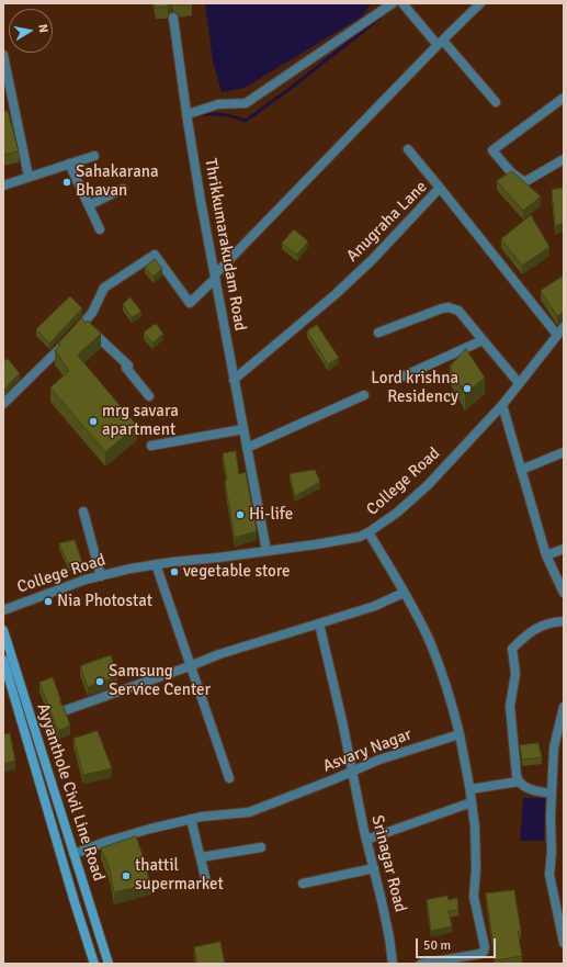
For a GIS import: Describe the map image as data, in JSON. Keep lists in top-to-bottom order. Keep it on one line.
{"streets":{"main road":["Ayyanthole Civil Line Road"],"street":["Anugraha Lane","Thrikkumarakudam Road","College Road","Asvary Nagar","Srinagar Road"]},"crossings":[["Anugraha Lane","Thrikkumarakudam Road"],["Anugraha Lane","College Road"],["Thrikkumarakudam Road","College Road"],["Asvary Nagar","Ayyanthole Civil Line Road"],["Asvary Nagar","Srinagar Road"]],"places":["Sahakarana Bhavan","Lord krishna Residency","mrg savara apartment","Hi-life","vegetable store","Nia Photostat","Samsung Service Center","thattil supermarket"],"scale_bar":"50 m","north":"right"}
